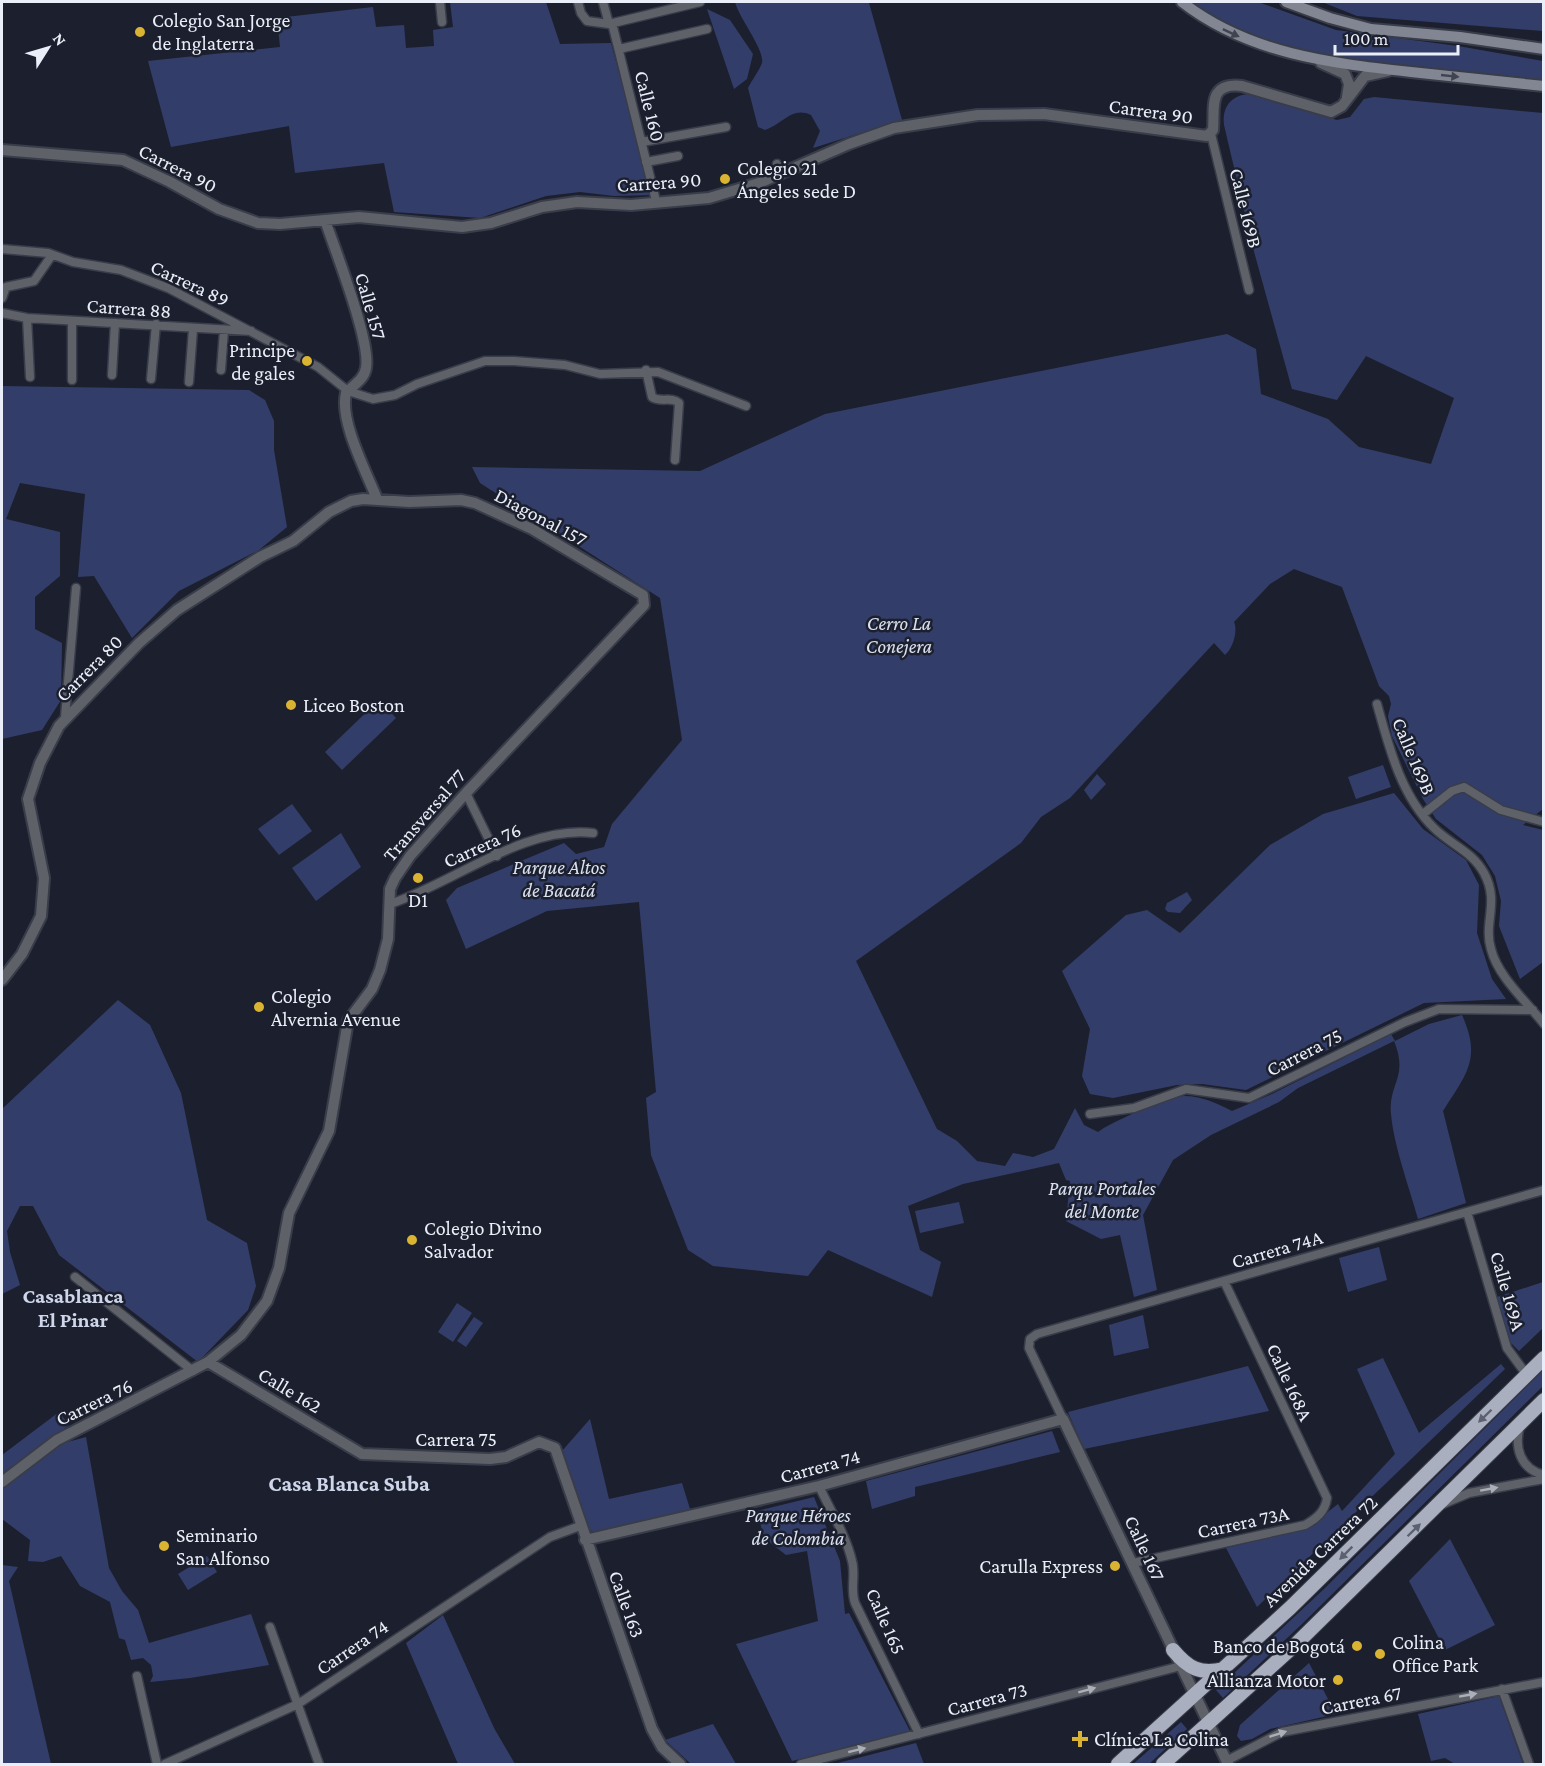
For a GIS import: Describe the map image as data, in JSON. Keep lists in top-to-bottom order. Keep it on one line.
{"streets":{"highway":["Avenida Carrera 72"],"street":["Calle 160","Carrera 90","Calle 169B","Carrera 89","Calle 157","Carrera 88","Diagonal 157","Carrera 80","Transversal 77","Carrera 76","Carrera 75","Carrera 74A","Calle 169A","Calle 168A","Calle 162","Carrera 74","Carrera 73A","Calle 167","Calle 163","Calle 165","Carrera 73","Carrera 67"]},"crossings":[["Carrera 90","Calle 169B"],["Carrera 90","Calle 157"],["Calle 169B","Carrera 75"],["Carrera 89","Calle 157"],["Carrera 89","Carrera 88"],["Diagonal 157","Carrera 80"],["Diagonal 157","Transversal 77"],["Transversal 77","Carrera 76"],["Transversal 77","Calle 162"],["Carrera 76","Calle 162"],["Carrera 75","Calle 162"],["Carrera 75","Calle 163"],["Carrera 74A","Calle 169A"],["Carrera 74A","Calle 168A"],["Carrera 74A","Calle 167"],["Calle 169A","Avenida Carrera 72"],["Calle 168A","Carrera 73A"],["Carrera 74","Calle 167"],["Carrera 74","Calle 163"],["Carrera 74","Calle 165"],["Carrera 73A","Calle 167"],["Calle 167","Avenida Carrera 72"],["Calle 167","Carrera 73"],["Calle 167","Carrera 67"],["Calle 165","Carrera 73"]],"one_way":["Carrera 73","Carrera 67"],"districts":["Casablanca El Pinar","Casa Blanca Suba"],"parks":["Cerro La Conejera","Parque Altos de Bacatá","Parqu Portales del Monte","Parque Héroes de Colombia"],"places":{"other":["Colegio San Jorge de Inglaterra","Colegio 21 Ángeles sede D","Principe de gales","Liceo Boston","D1","Colegio Alvernia Avenue","Colegio Divino Salvador","Seminario San Alfonso","Carulla Express","Banco de Bogotá","Colina Office Park","Allianza Motor"],"health":["Clínica La Colina"]},"scale_bar":"100 m","north":"top right"}
